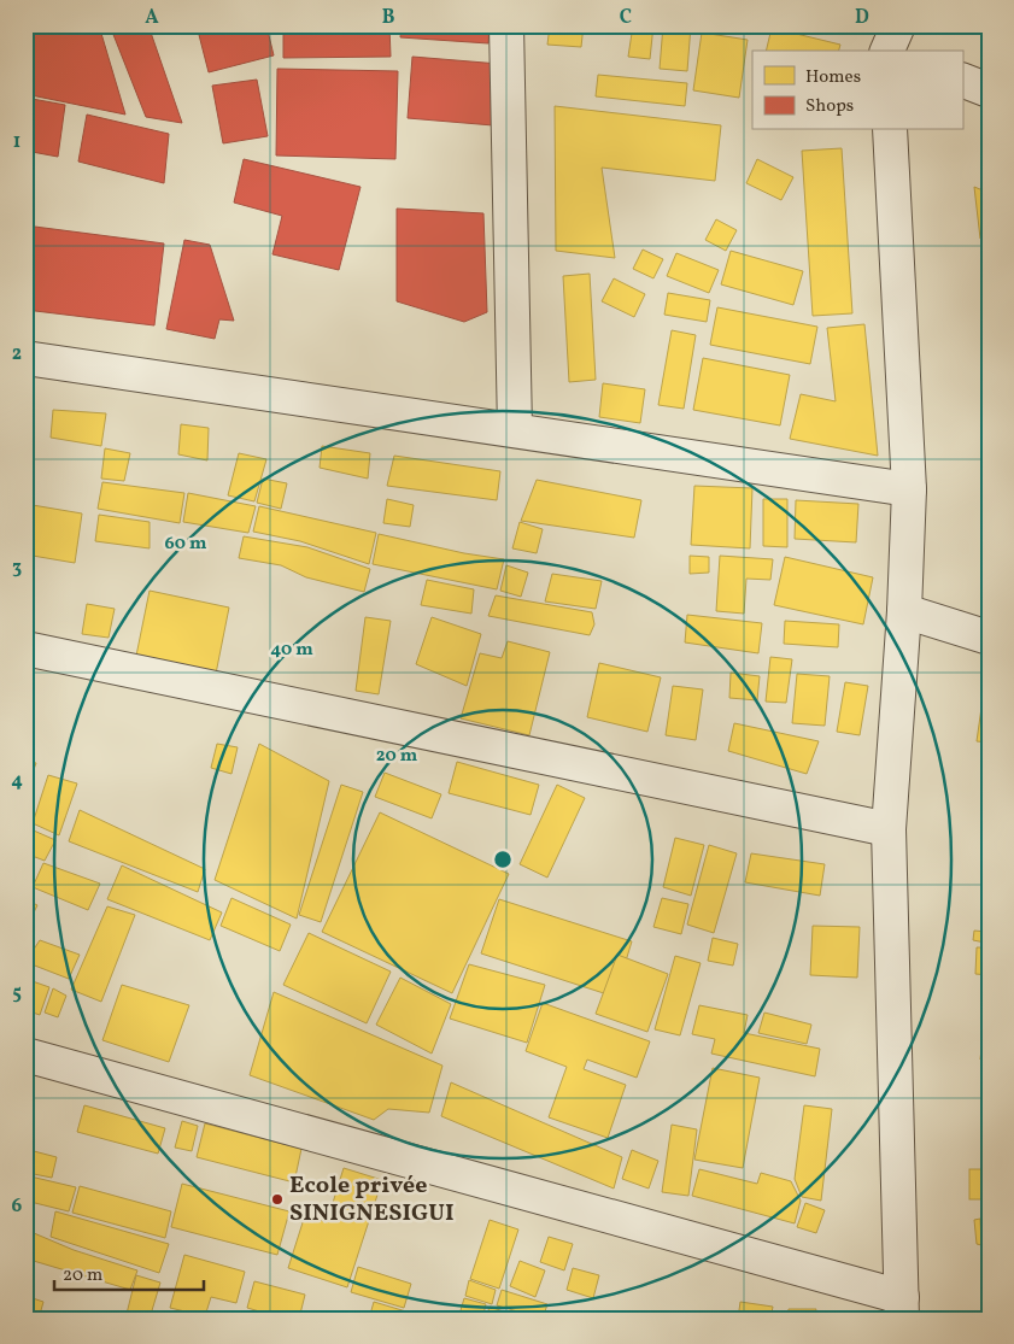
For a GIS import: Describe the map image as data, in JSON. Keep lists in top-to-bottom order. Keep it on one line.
{"places":["Ecole privée SINIGNESIGUI"],"legend":["Homes","Shops"],"scale_bar":"20 m","grid":{"columns":["A","B","C","D"],"rows":["1","2","3","4","5","6"]},"rings":["60 m","40 m","20 m"]}
